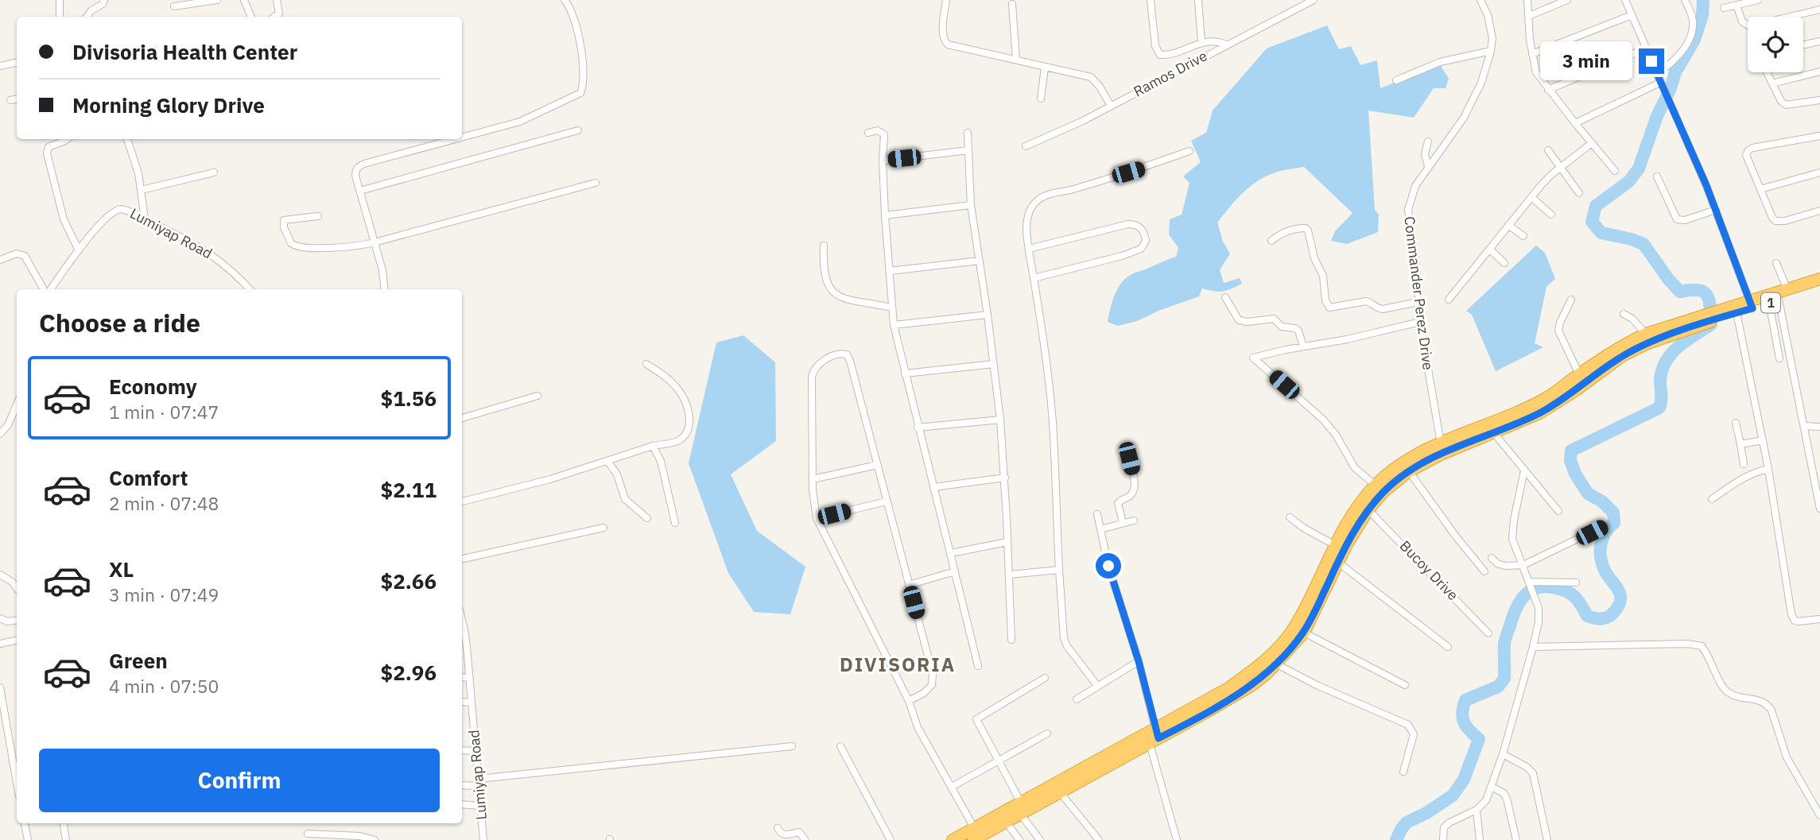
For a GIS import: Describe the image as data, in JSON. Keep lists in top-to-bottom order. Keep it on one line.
{"streets":{"highway":["1"],"street":["Ramos Drive","Lumiyap Road","Commander Perez Drive","Bucoy Drive"]},"crossings":[["Commander Perez Drive","1"],["1","Bucoy Drive"]],"districts":["DIVISORIA"],"page":{"banner":["Divisoria Health Center","Morning Glory Drive"],"bubble":"3 min","heading":"Choose a ride","list":[{"name":"Economy","note":"1 min · 07:47","value":"$1.56"},{"name":"Comfort","note":"2 min · 07:48","value":"$2.11"},{"name":"XL","note":"3 min · 07:49","value":"$2.66"},{"name":"Green","note":"4 min · 07:50","value":"$2.96"}],"buttons":"Confirm"}}
